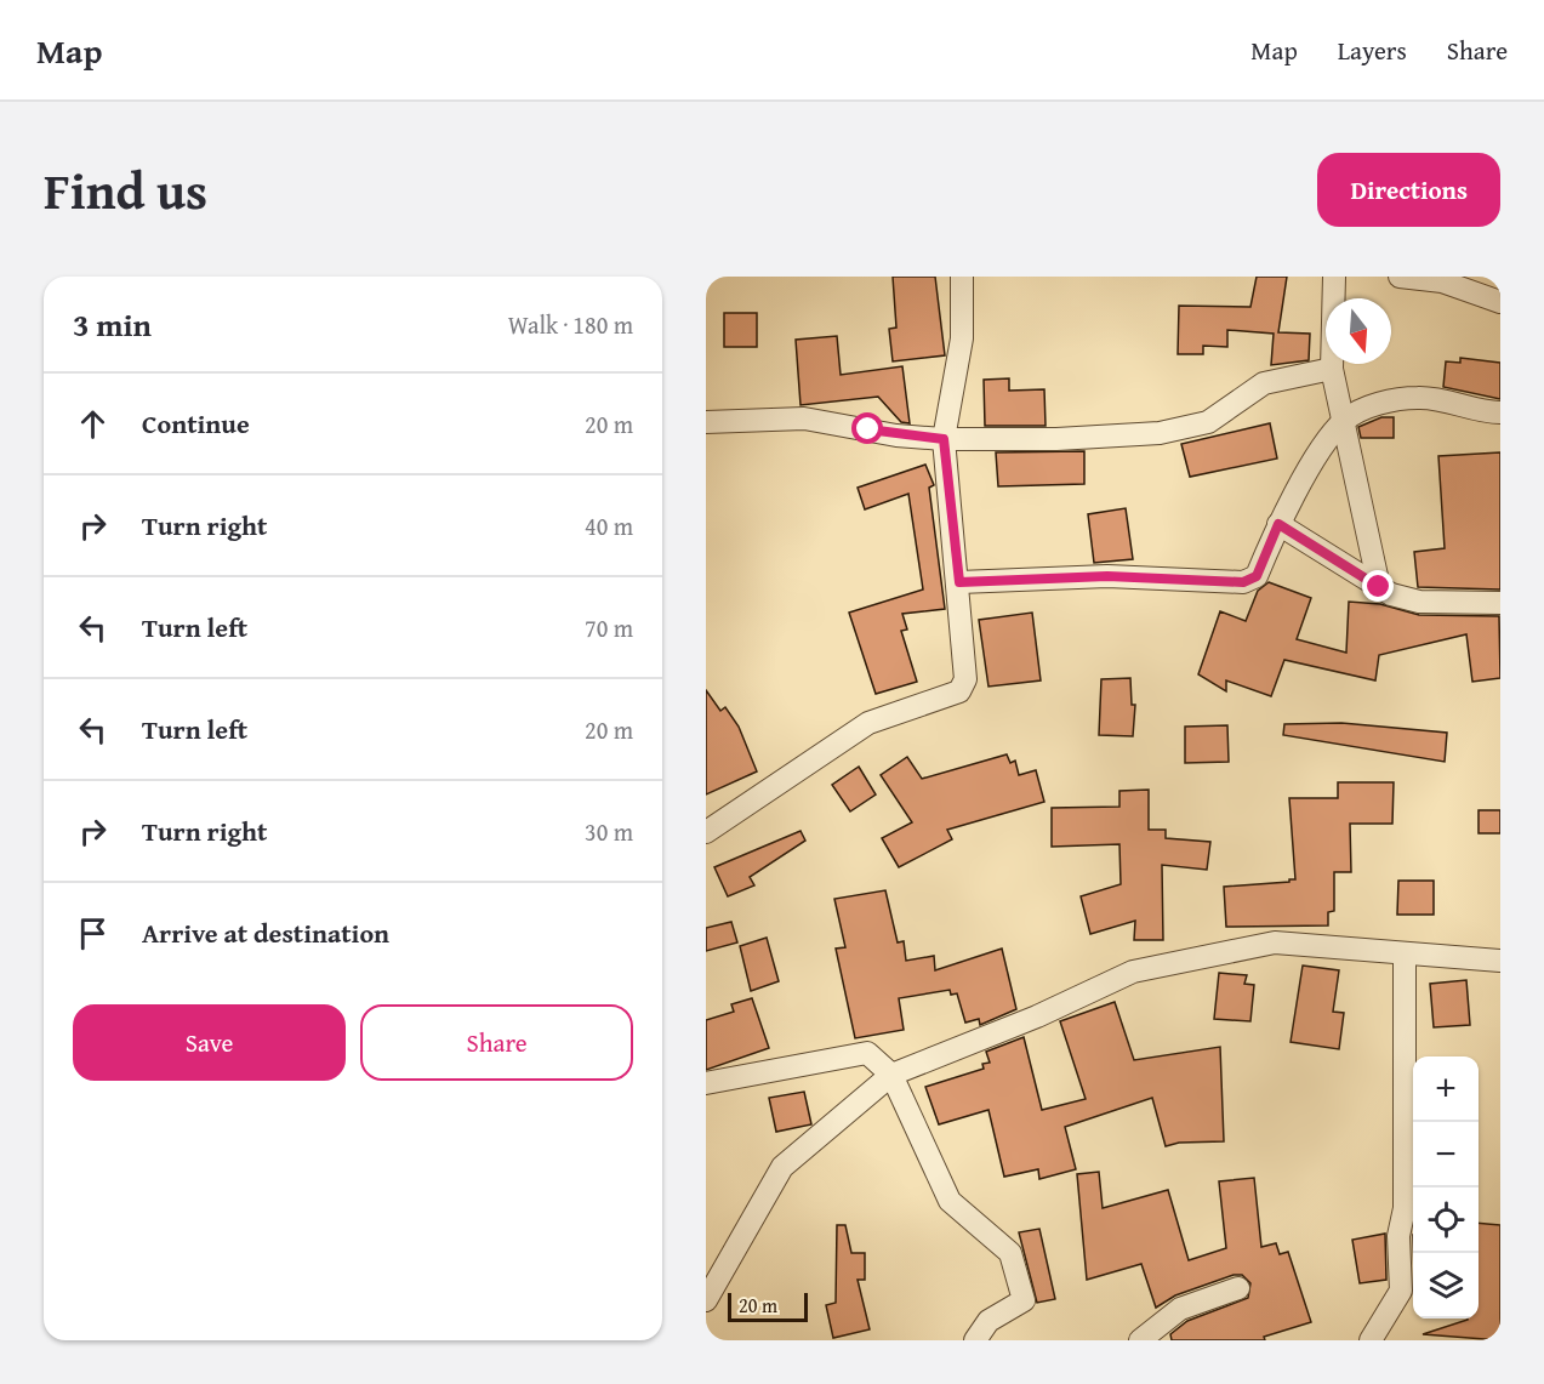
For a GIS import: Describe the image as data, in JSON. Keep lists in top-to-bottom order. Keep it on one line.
{"scale_bar":"20 m","north":"bottom","page":{"header":"Map","nav":["Map","Layers","Share"],"title":"Find us","buttons":["Directions",["Save","Share"]],"heading":["3 min","Walk · 180 m"],"list":[["Continue","20 m"],["Turn right","40 m"],["Turn left","70 m"],["Turn left","20 m"],["Turn right","30 m"],"Arrive at destination"],"map_buttons":["+","−"],"scale":"20 m"}}
